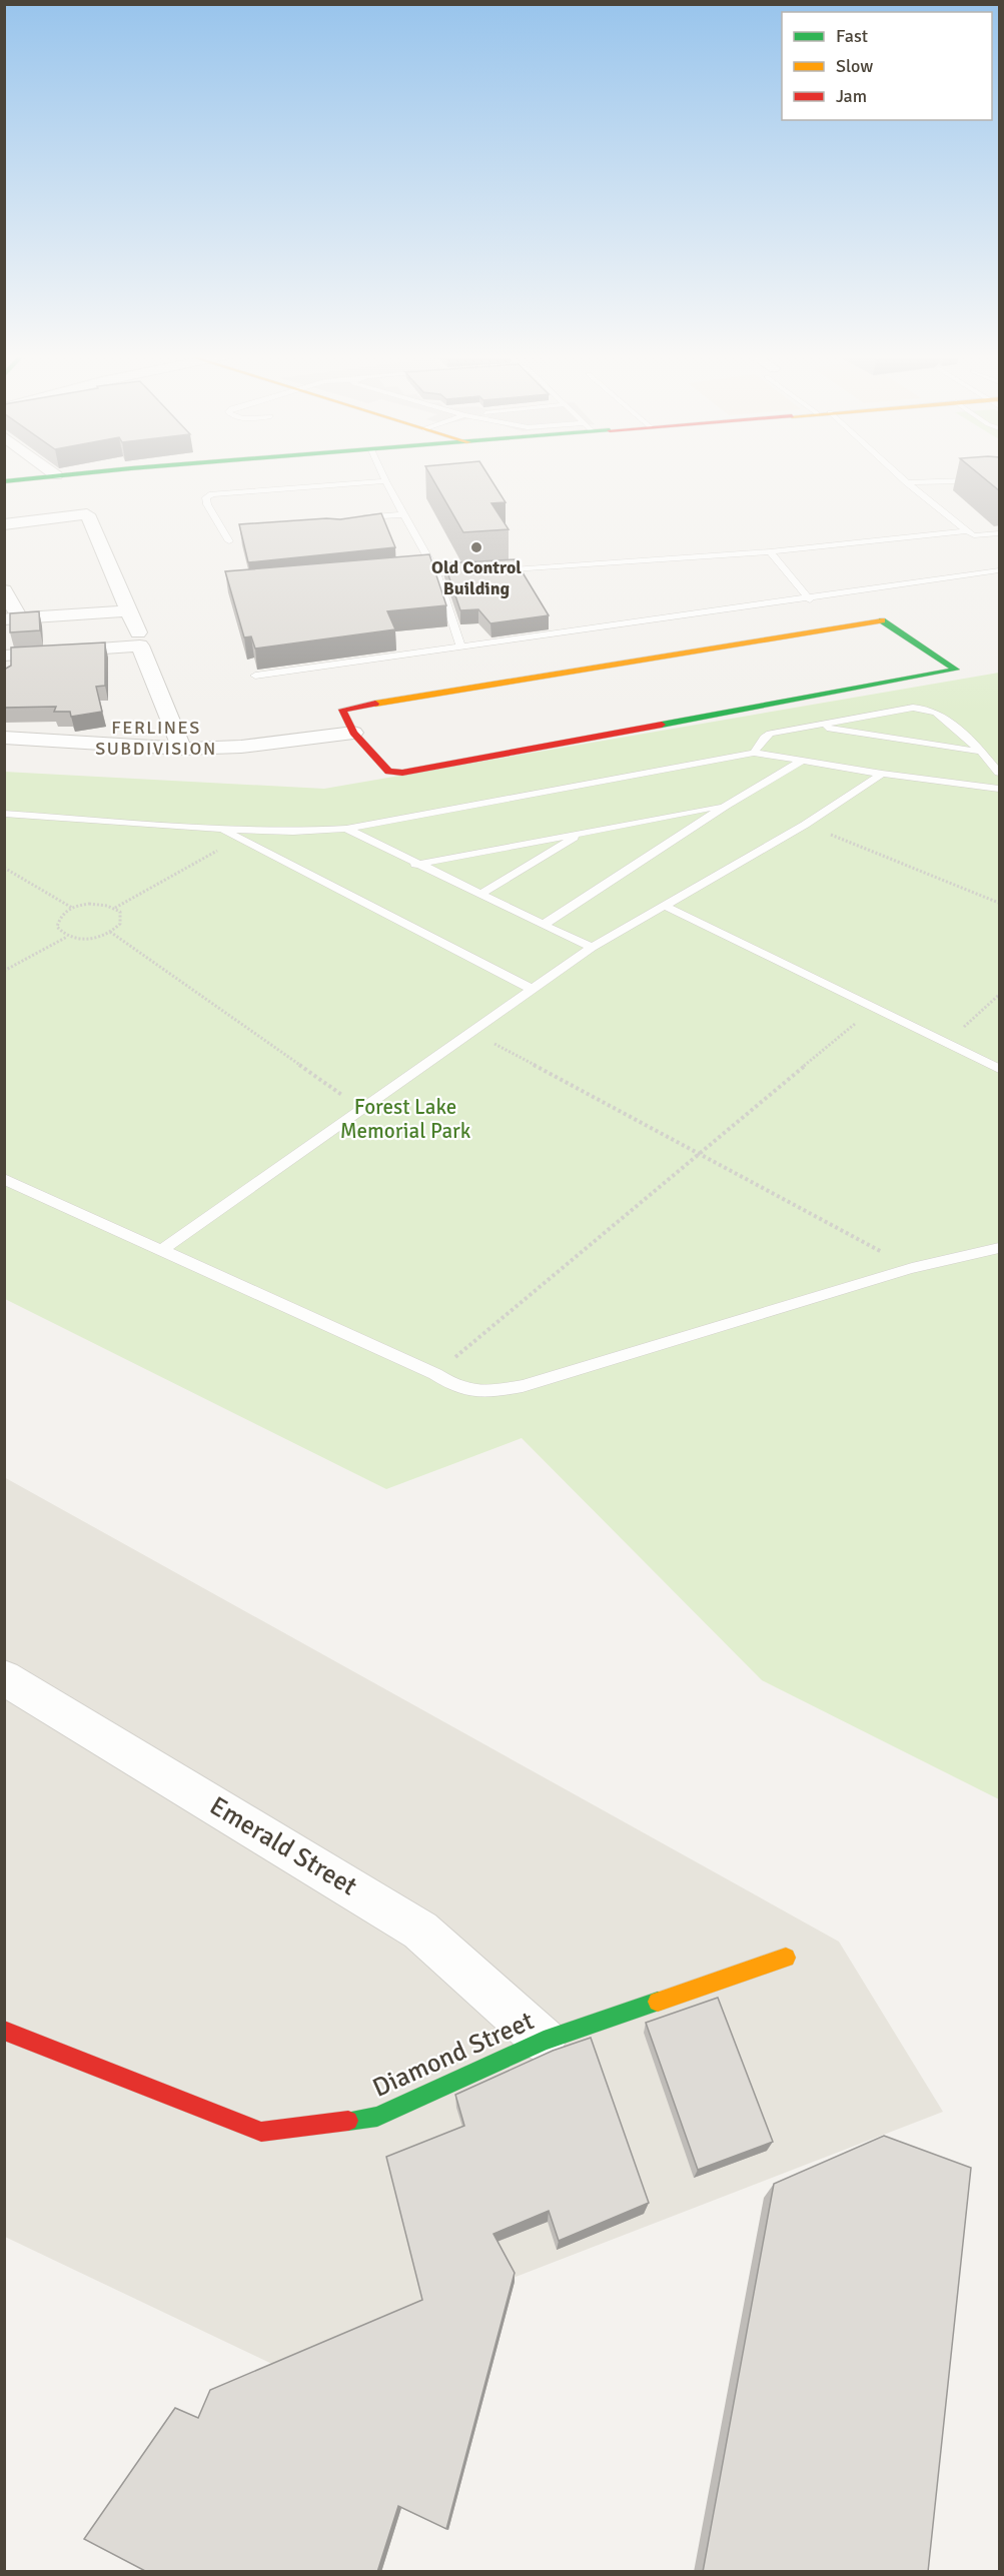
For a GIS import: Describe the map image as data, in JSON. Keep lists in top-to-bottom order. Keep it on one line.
{"streets":{"main road":["Diamond Street"],"street":["Emerald Street"]},"crossings":[["Emerald Street","Diamond Street"]],"districts":["FERLINES SUBDIVISION"],"parks":["Forest Lake Memorial Park"],"places":["Old Control Building"],"legend":["Fast","Slow","Jam"]}
